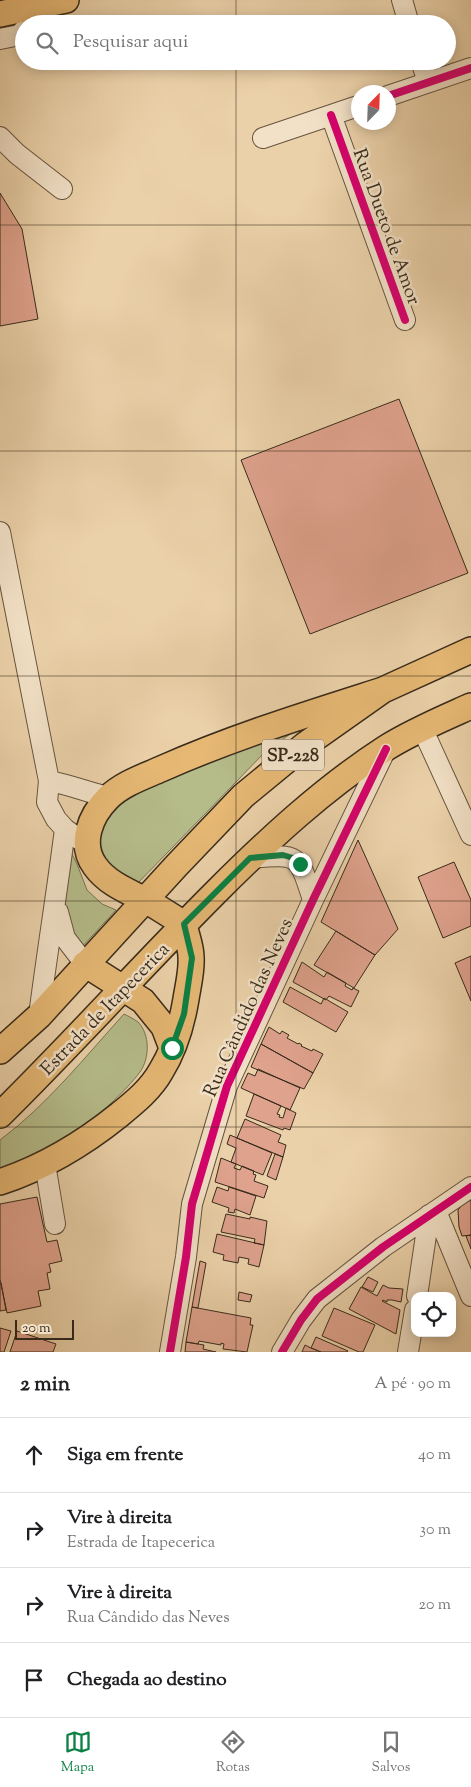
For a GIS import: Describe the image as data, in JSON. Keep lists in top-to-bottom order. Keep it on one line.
{"streets":{"main road":["SP-228","Estrada de Itapecerica"],"street":["Rua Dueto de Amor","Rua Cândido das Neves"]},"crossings":[["Rua Cândido das Neves","Estrada de Itapecerica"]],"scale_bar":"20 m","north":"top right","page":{"search":"Pesquisar aqui","scale":"20 m","heading":["2 min","A pé · 90 m"],"list":[["Siga em frente","40 m"],["Vire à direita","Estrada de Itapecerica","30 m"],["Vire à direita","Rua Cândido das Neves","20 m"],"Chegada ao destino"],"nav":["Mapa","Rotas","Salvos"]}}
